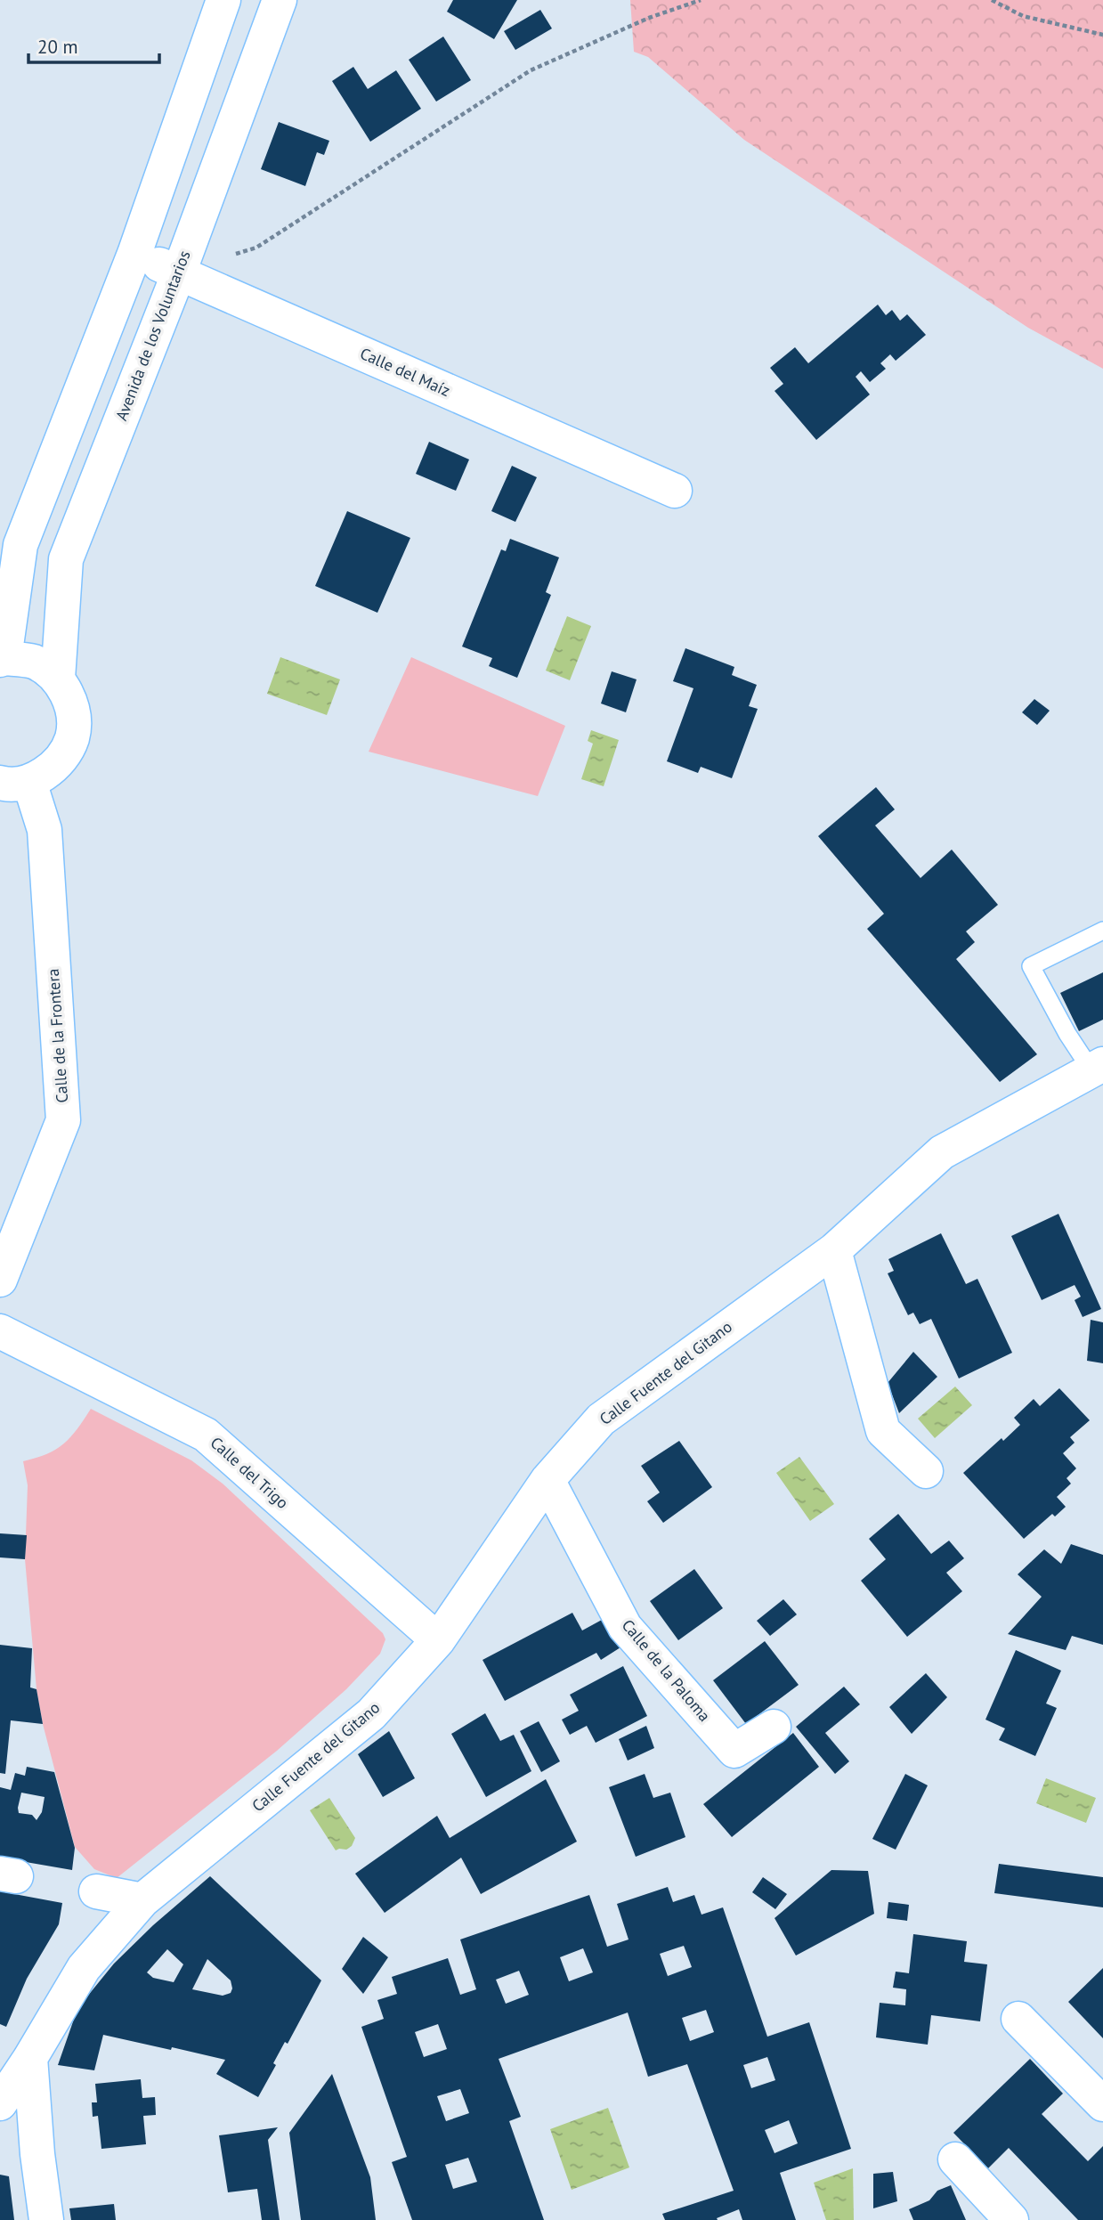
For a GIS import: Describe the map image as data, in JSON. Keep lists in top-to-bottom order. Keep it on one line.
{"streets":{"street":["Avenida de los Voluntarios","Calle del Maíz","Calle de la Frontera","Calle Fuente del Gitano","Calle del Trigo","Calle de la Paloma"]},"crossings":[["Avenida de los Voluntarios","Calle del Maíz"],["Calle Fuente del Gitano","Calle del Trigo"],["Calle Fuente del Gitano","Calle de la Paloma"]],"scale_bar":"20 m"}
